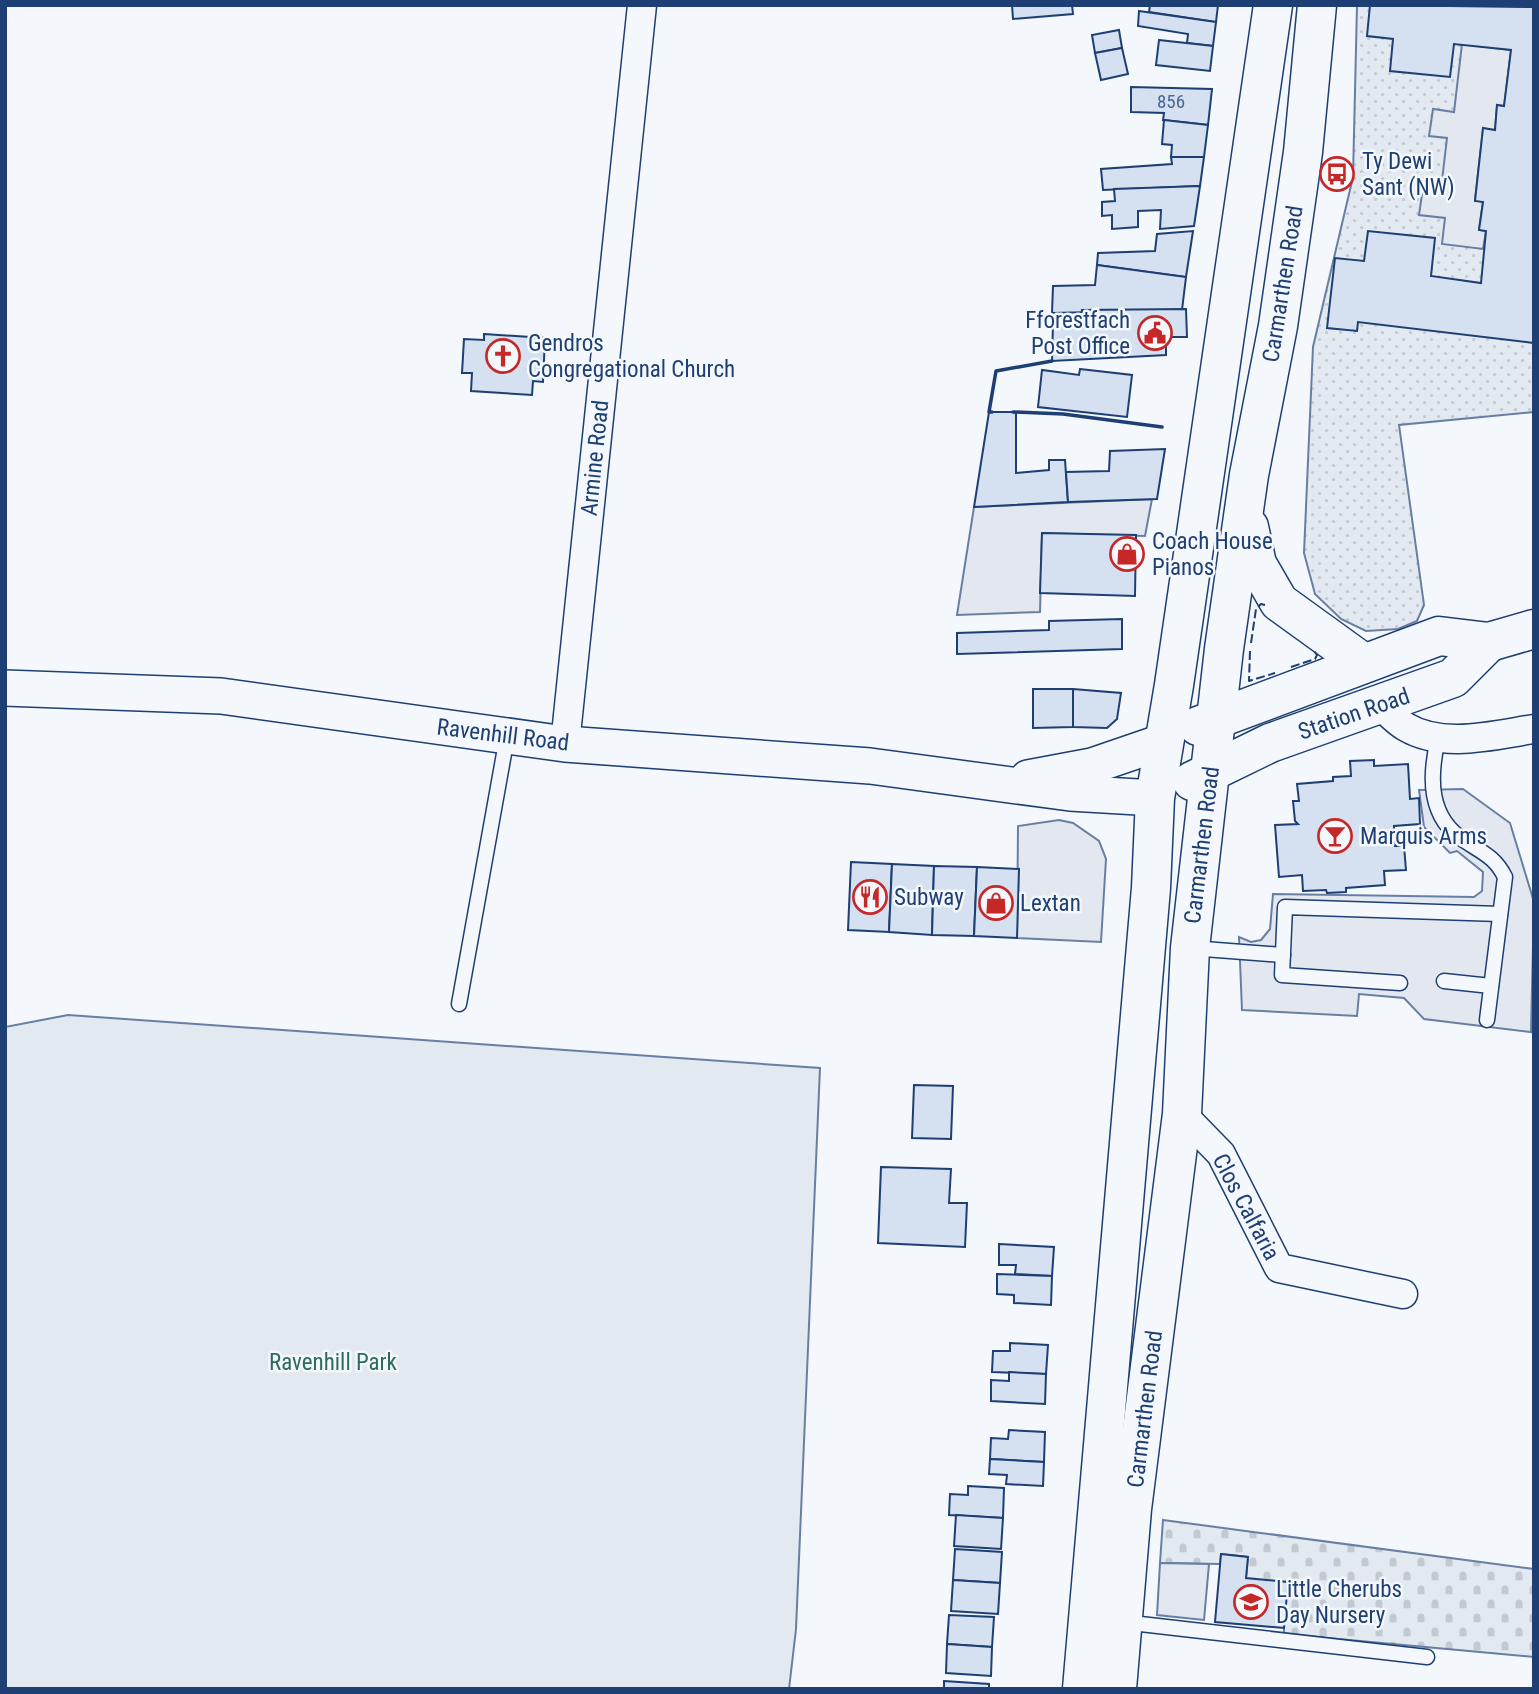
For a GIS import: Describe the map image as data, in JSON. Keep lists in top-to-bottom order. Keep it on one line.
{"streets":{"main road":["Carmarthen Road","Station Road"],"street":["Armine Road","Ravenhill Road","Clos Calfaria"]},"crossings":[["Carmarthen Road","Station Road"],["Carmarthen Road","Ravenhill Road"],["Carmarthen Road","Clos Calfaria"],["Armine Road","Ravenhill Road"],["Station Road","Ravenhill Road"]],"parks":["Ravenhill Park"],"places":{"bus stop":["Ty Dewi Sant (NW)"],"public building":["Fforestfach Post Office"],"church":["Gendros Congregational Church"],"shop":["Coach House Pianos","Lextan"],"bar":["Marquis Arms"],"restaurant":["Subway"],"school or university":["Little Cherubs Day Nursery"]},"house_numbers":["856"]}
